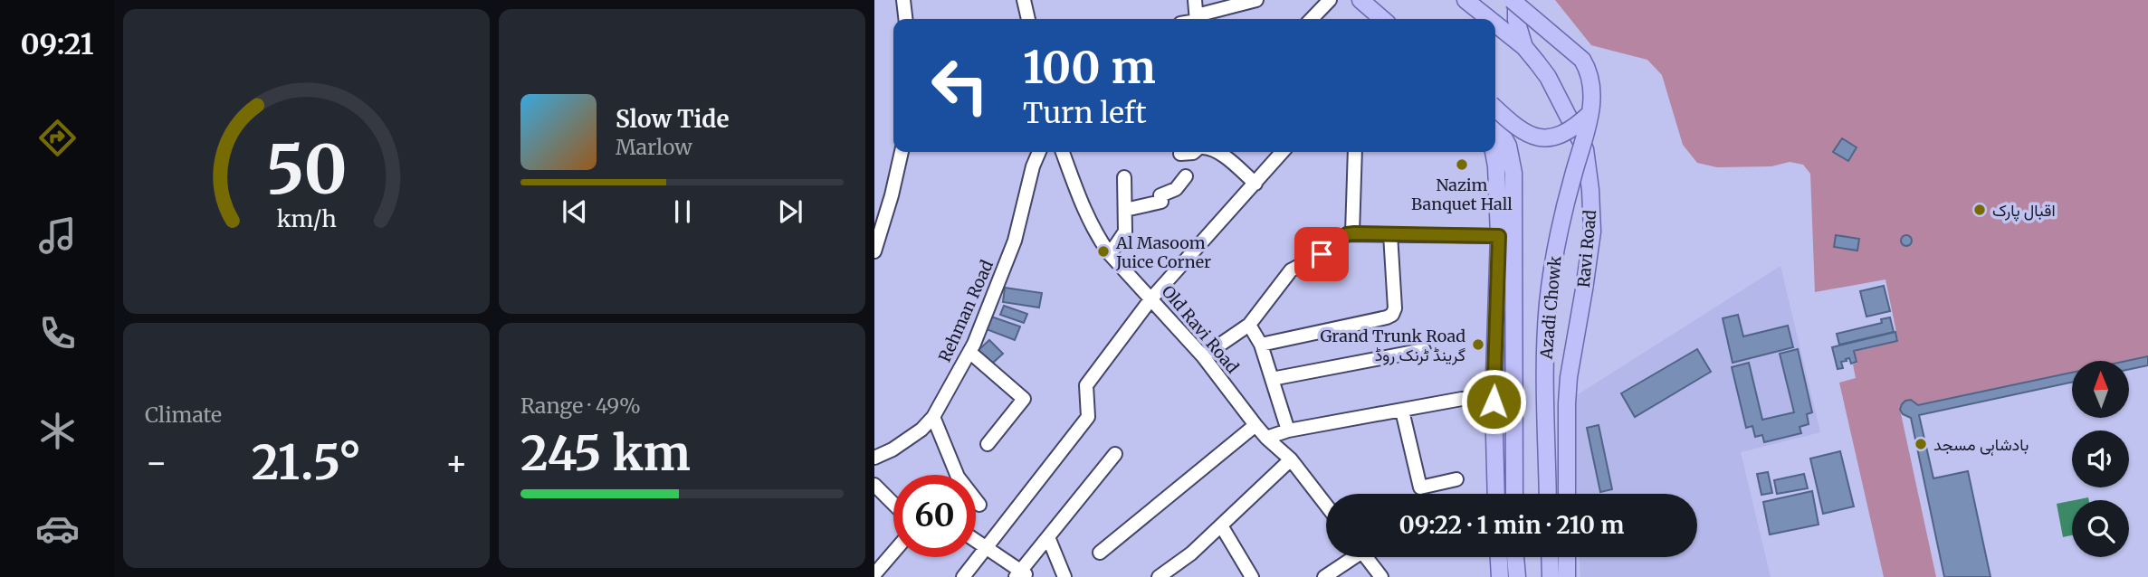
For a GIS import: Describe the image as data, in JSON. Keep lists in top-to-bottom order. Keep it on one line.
{"streets":{"main road":["Ravi Road","Azadi Chowk"],"street":["Rehman Road","Old Ravi Road"]},"places":["Nazim Banquet Hall","اقبال پارک","Al Masoom Juice Corner","Grand Trunk Road گرینڈ ٹرنک روڈ","بادشاہی مسجد"],"north":"top","page":{"tabs":"09:21","turn":["100 m","Turn left"],"song":["Slow Tide","Marlow"],"tile":["Climate",["Range · 49%","245 km"]],"heat":["−","21.5°","+"],"limit":"60","trip":"09:22 · 1 min · 210 m","gauge":["50","km/h"]}}
